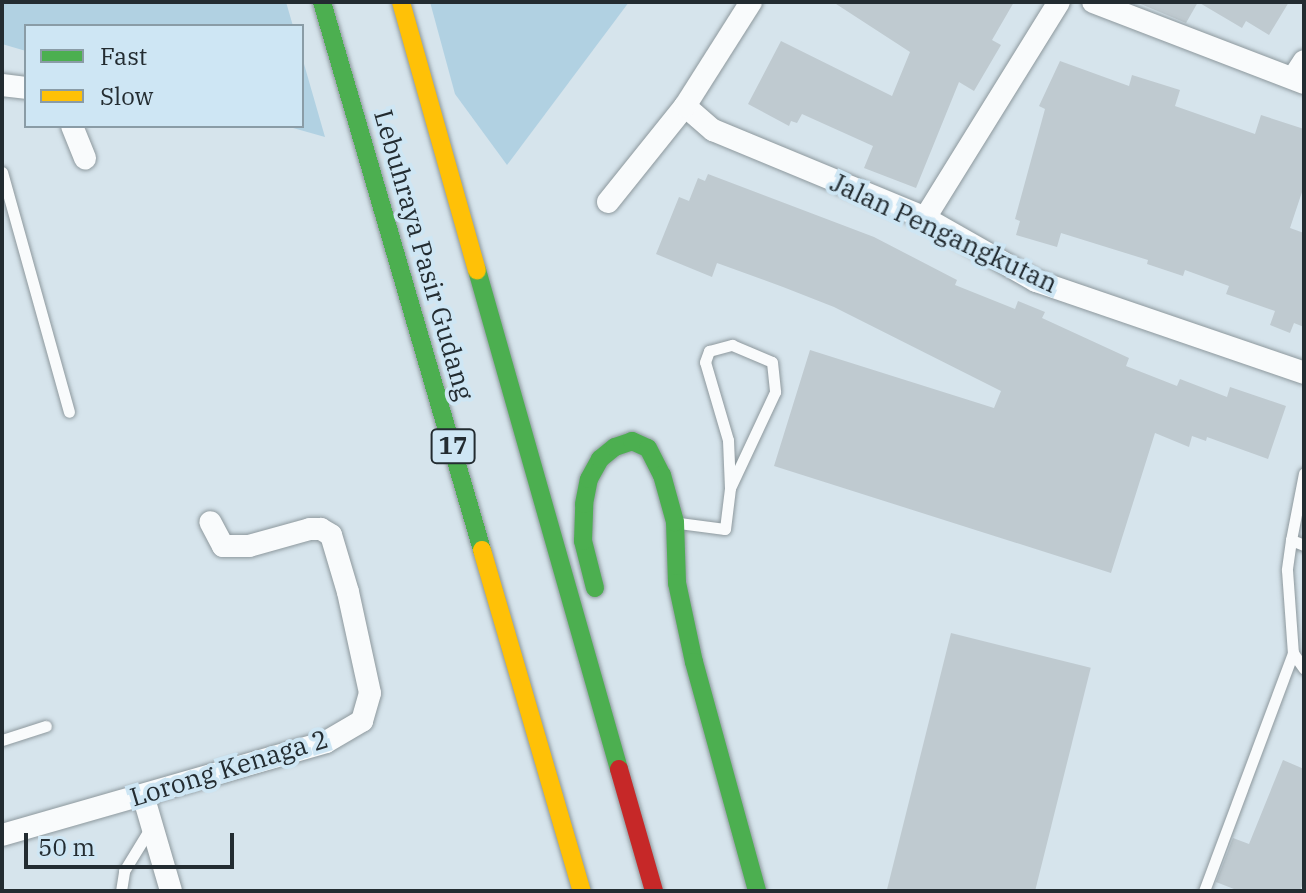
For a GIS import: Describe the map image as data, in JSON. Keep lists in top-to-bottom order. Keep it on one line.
{"streets":{"main road":["Lebuhraya Pasir Gudang","17"],"street":["Jalan Pengangkutan","Lorong Kenaga 2"]},"legend":["Fast","Slow"],"scale_bar":"50 m"}
